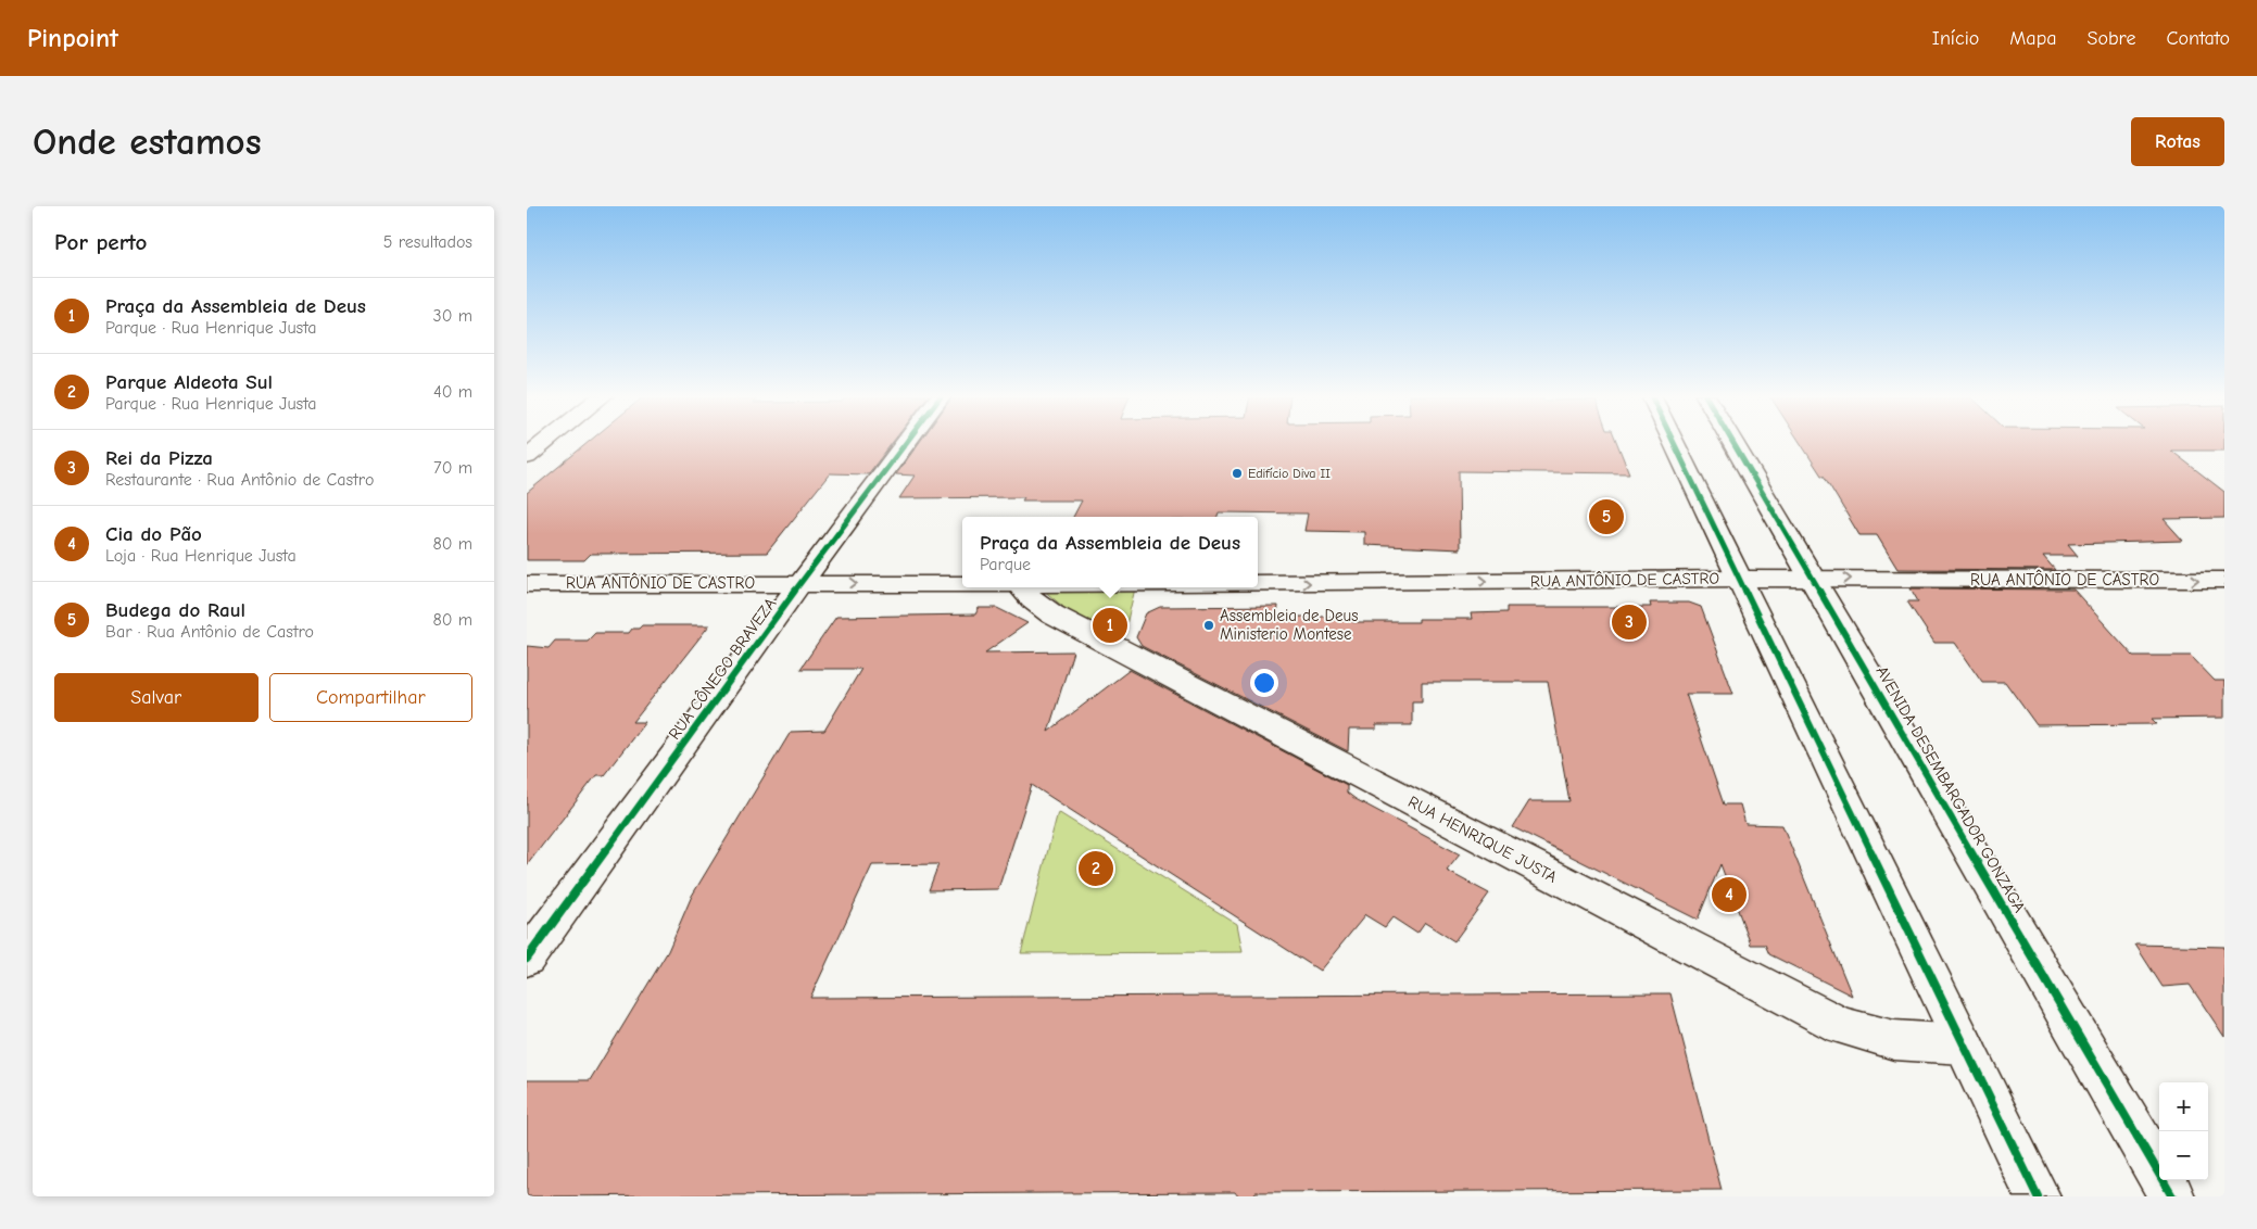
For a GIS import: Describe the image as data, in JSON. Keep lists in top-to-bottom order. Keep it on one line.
{"streets":{"street":["RUA ANTÔNIO DE CASTRO","RUA CÔNEGO BRAVEZA","AVENIDA DESEMBARGADOR GONZAGA","RUA HENRIQUE JUSTA"]},"crossings":[["RUA ANTÔNIO DE CASTRO","RUA CÔNEGO BRAVEZA"],["RUA ANTÔNIO DE CASTRO","AVENIDA DESEMBARGADOR GONZAGA"]],"one_way":["RUA ANTÔNIO DE CASTRO"],"places":["Edifício Diva II","Assembleia de Deus Ministerio Montese"],"page":{"header":"Pinpoint","nav":["Início","Mapa","Sobre","Contato"],"buttons":["Rotas",["Salvar","Compartilhar"]],"title":"Onde estamos","heading":["Por perto","5 resultados"],"list":[{"mark":"1","name":"Praça da Assembleia de Deus","note":"Parque · Rua Henrique Justa","value":"30 m"},{"mark":"2","name":"Parque Aldeota Sul","note":"Parque · Rua Henrique Justa","value":"40 m"},{"mark":"3","name":"Rei da Pizza","note":"Restaurante · Rua Antônio de Castro","value":"70 m"},{"mark":"4","name":"Cia do Pão","note":"Loja · Rua Henrique Justa","value":"80 m"},{"mark":"5","name":"Budega do Raul","note":"Bar · Rua Antônio de Castro","value":"80 m"}],"pins":["5","3","1","2","4"],"popup":["Praça da Assembleia de Deus","Parque"],"map_buttons":["+","−"]}}
